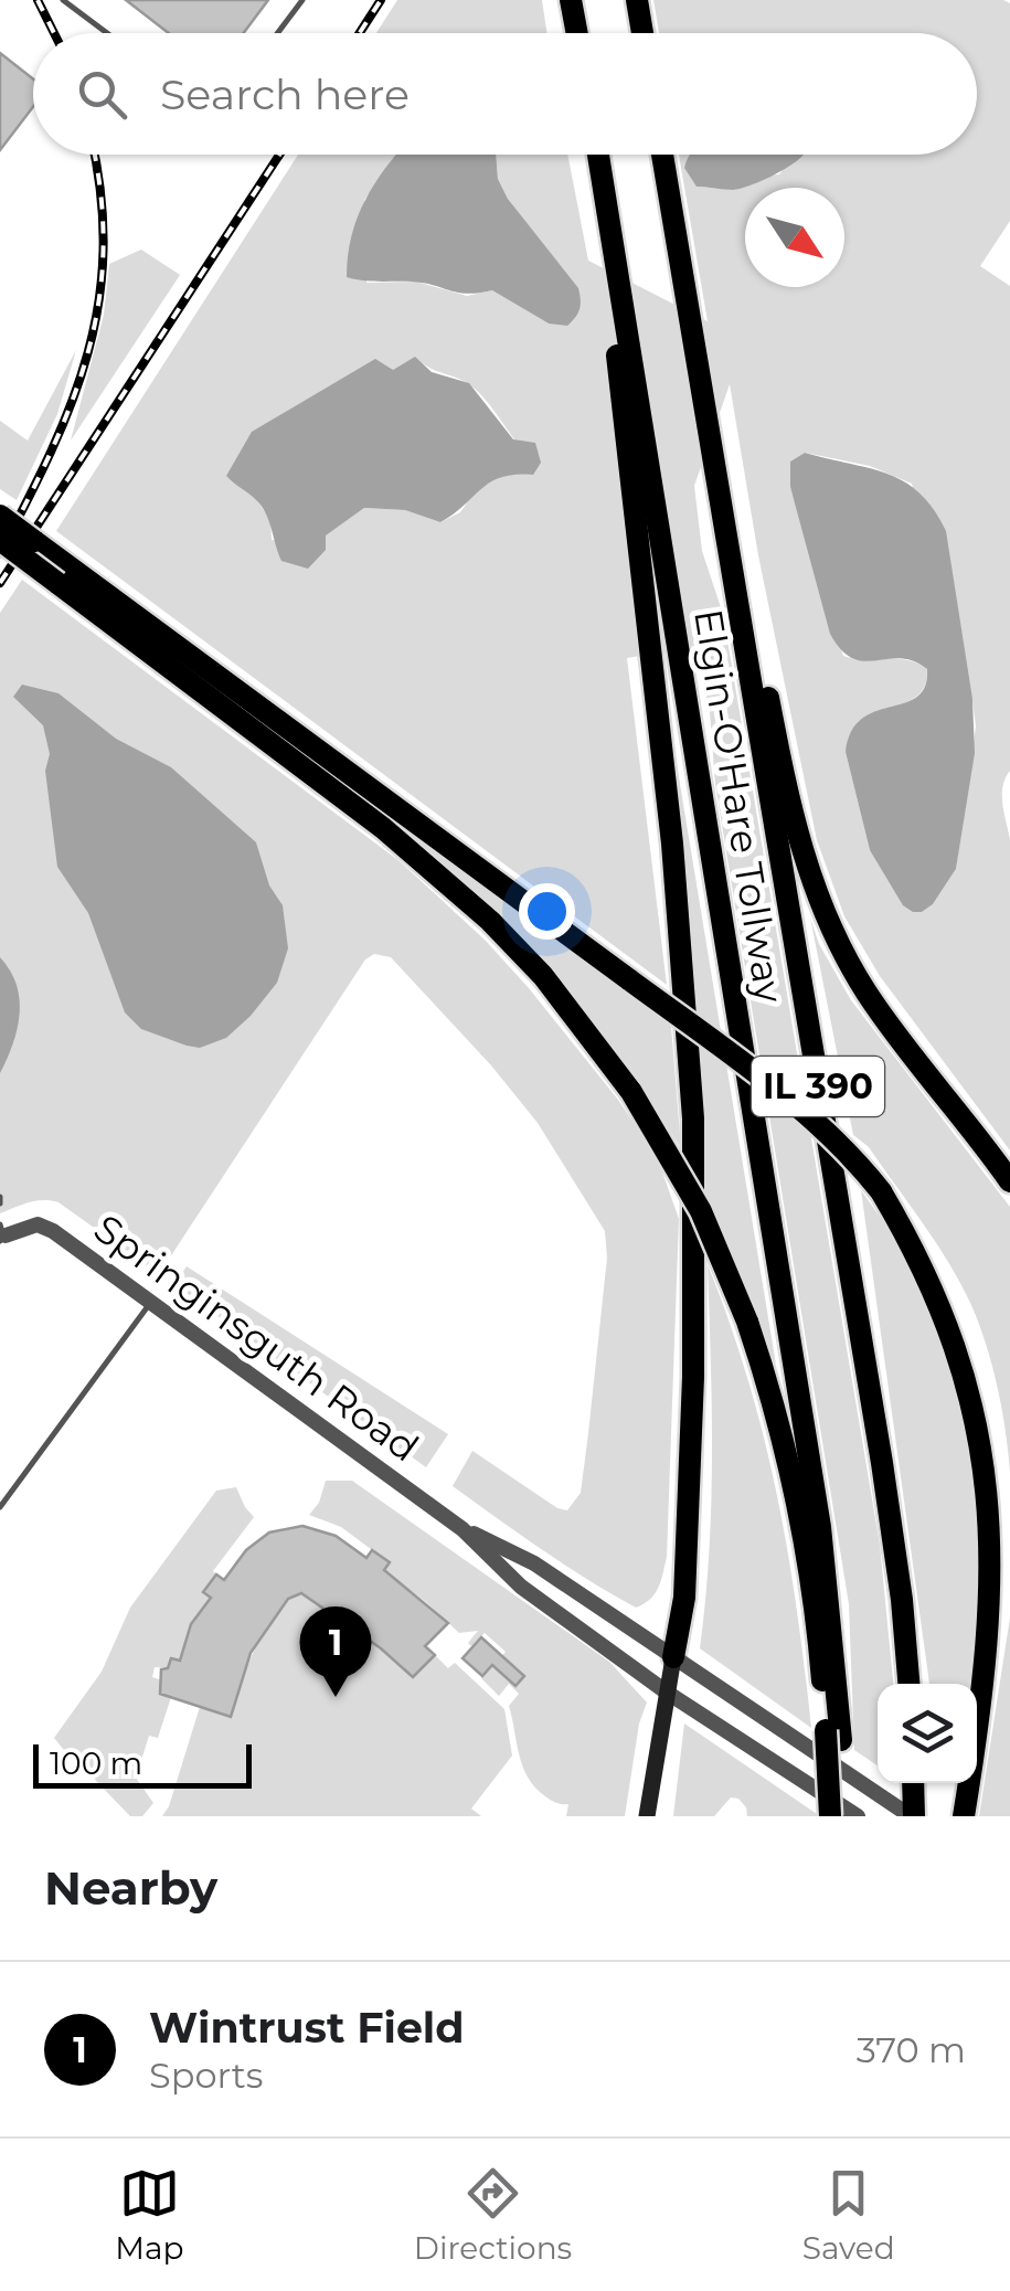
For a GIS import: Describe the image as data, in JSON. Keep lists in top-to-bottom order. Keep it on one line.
{"streets":{"highway":["Elgin-O'Hare Tollway","IL 390"],"street":["Springinsguth Road"]},"scale_bar":"100 m","north":"bottom right","page":{"search":"Search here","pins":"1","scale":"100 m","heading":"Nearby","list":[{"mark":"1","name":"Wintrust Field","note":"Sports","value":"370 m"}],"nav":["Map","Directions","Saved"]}}
